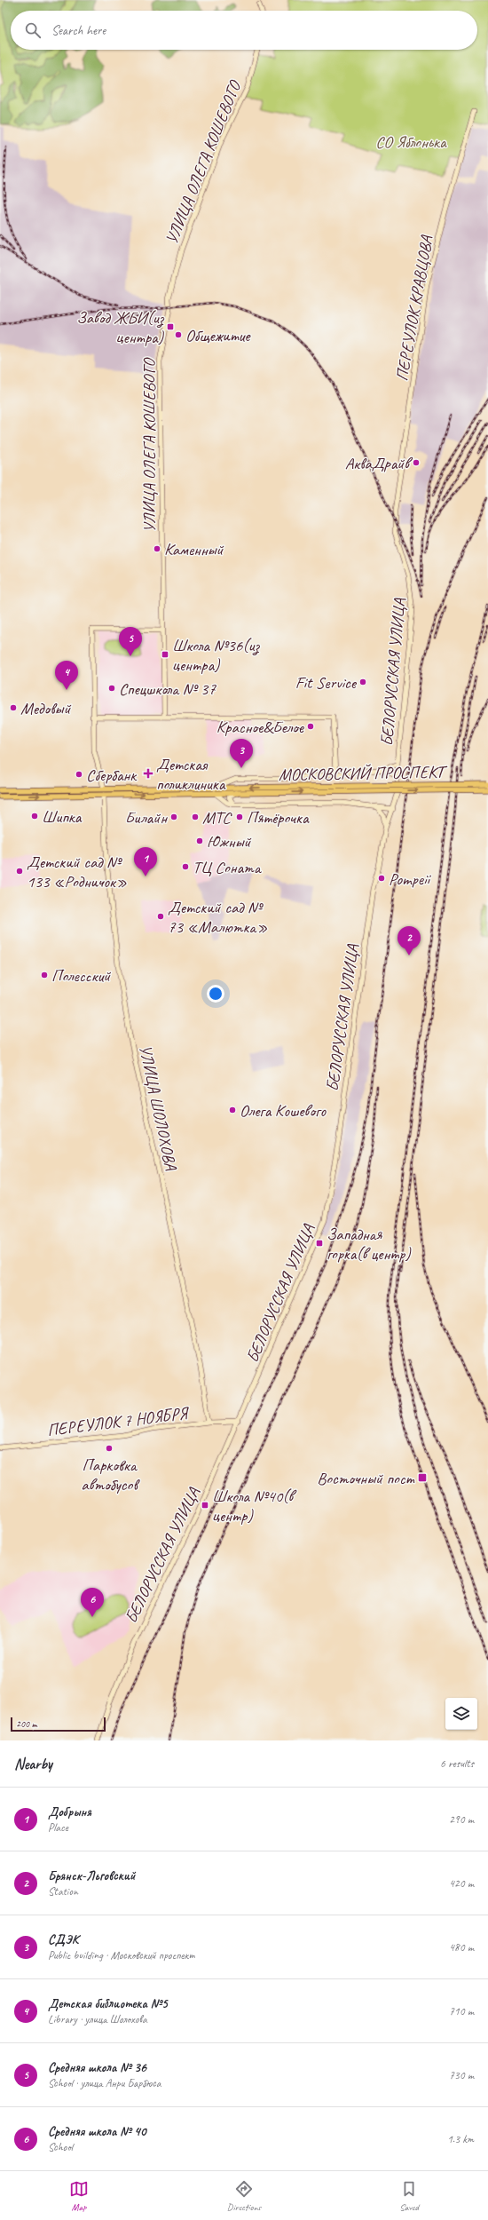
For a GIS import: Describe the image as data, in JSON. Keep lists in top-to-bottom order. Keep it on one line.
{"streets":{"main road":["МОСКОВСКИЙ ПРОСПЕКТ"],"street":["УЛИЦА ОЛЕГА КОШЕВОГО","ПЕРЕУЛОК КРАВЦОВА","БЕЛОРУССКАЯ УЛИЦА","УЛИЦА ШОЛОХОВА","ПЕРЕУЛОК 7 НОЯБРЯ"]},"crossings":[["ПЕРЕУЛОК КРАВЦОВА","БЕЛОРУССКАЯ УЛИЦА"],["БЕЛОРУССКАЯ УЛИЦА","МОСКОВСКИЙ ПРОСПЕКТ"],["БЕЛОРУССКАЯ УЛИЦА","ПЕРЕУЛОК 7 НОЯБРЯ"],["МОСКОВСКИЙ ПРОСПЕКТ","УЛИЦА ШОЛОХОВА"],["УЛИЦА ШОЛОХОВА","ПЕРЕУЛОК 7 НОЯБРЯ"]],"parks":["СО Яблонька"],"places":{"transit":["Завод ЖБИ(из центра)","Школа №36(из центра)","Западная горка(в центр)","Восточный пост","Школа №40(в центр)"],"other":["Общежитие","АкваДрайв","Каменный","Fit Service","Спецшкола № 37","Медовый","Красное&Белое","Сбербанк","Шипка","Билайн","МТС","Пятёрочка","Южный","ТЦ Соната","Детский сад № 133 «Родничок»","Pompeii","Детский сад № 73 «Малютка»","Полесский","Олега Кошевого","Парковка автобусов"],"health":["Детская поликлиника"]},"scale_bar":"200 m","page":{"search":"Search here","pins":["5","4","3","1","2","6"],"scale":"200 m","heading":["Nearby","6 results"],"list":[{"mark":"1","name":"Добрыня","note":"Place","value":"290 m"},{"mark":"2","name":"Брянск-Льговский","note":"Station","value":"420 m"},{"mark":"3","name":"СДЭК","note":"Public building · Московский проспект","value":"480 m"},{"mark":"4","name":"Детская библиотека №5","note":"Library · улица Шолохова","value":"710 m"},{"mark":"5","name":"Средняя школа № 36","note":"School · улица Анри Барбюса","value":"730 m"},{"mark":"6","name":"Средняя школа № 40","note":"School","value":"1.3 km"}],"nav":["Map","Directions","Saved"]}}
